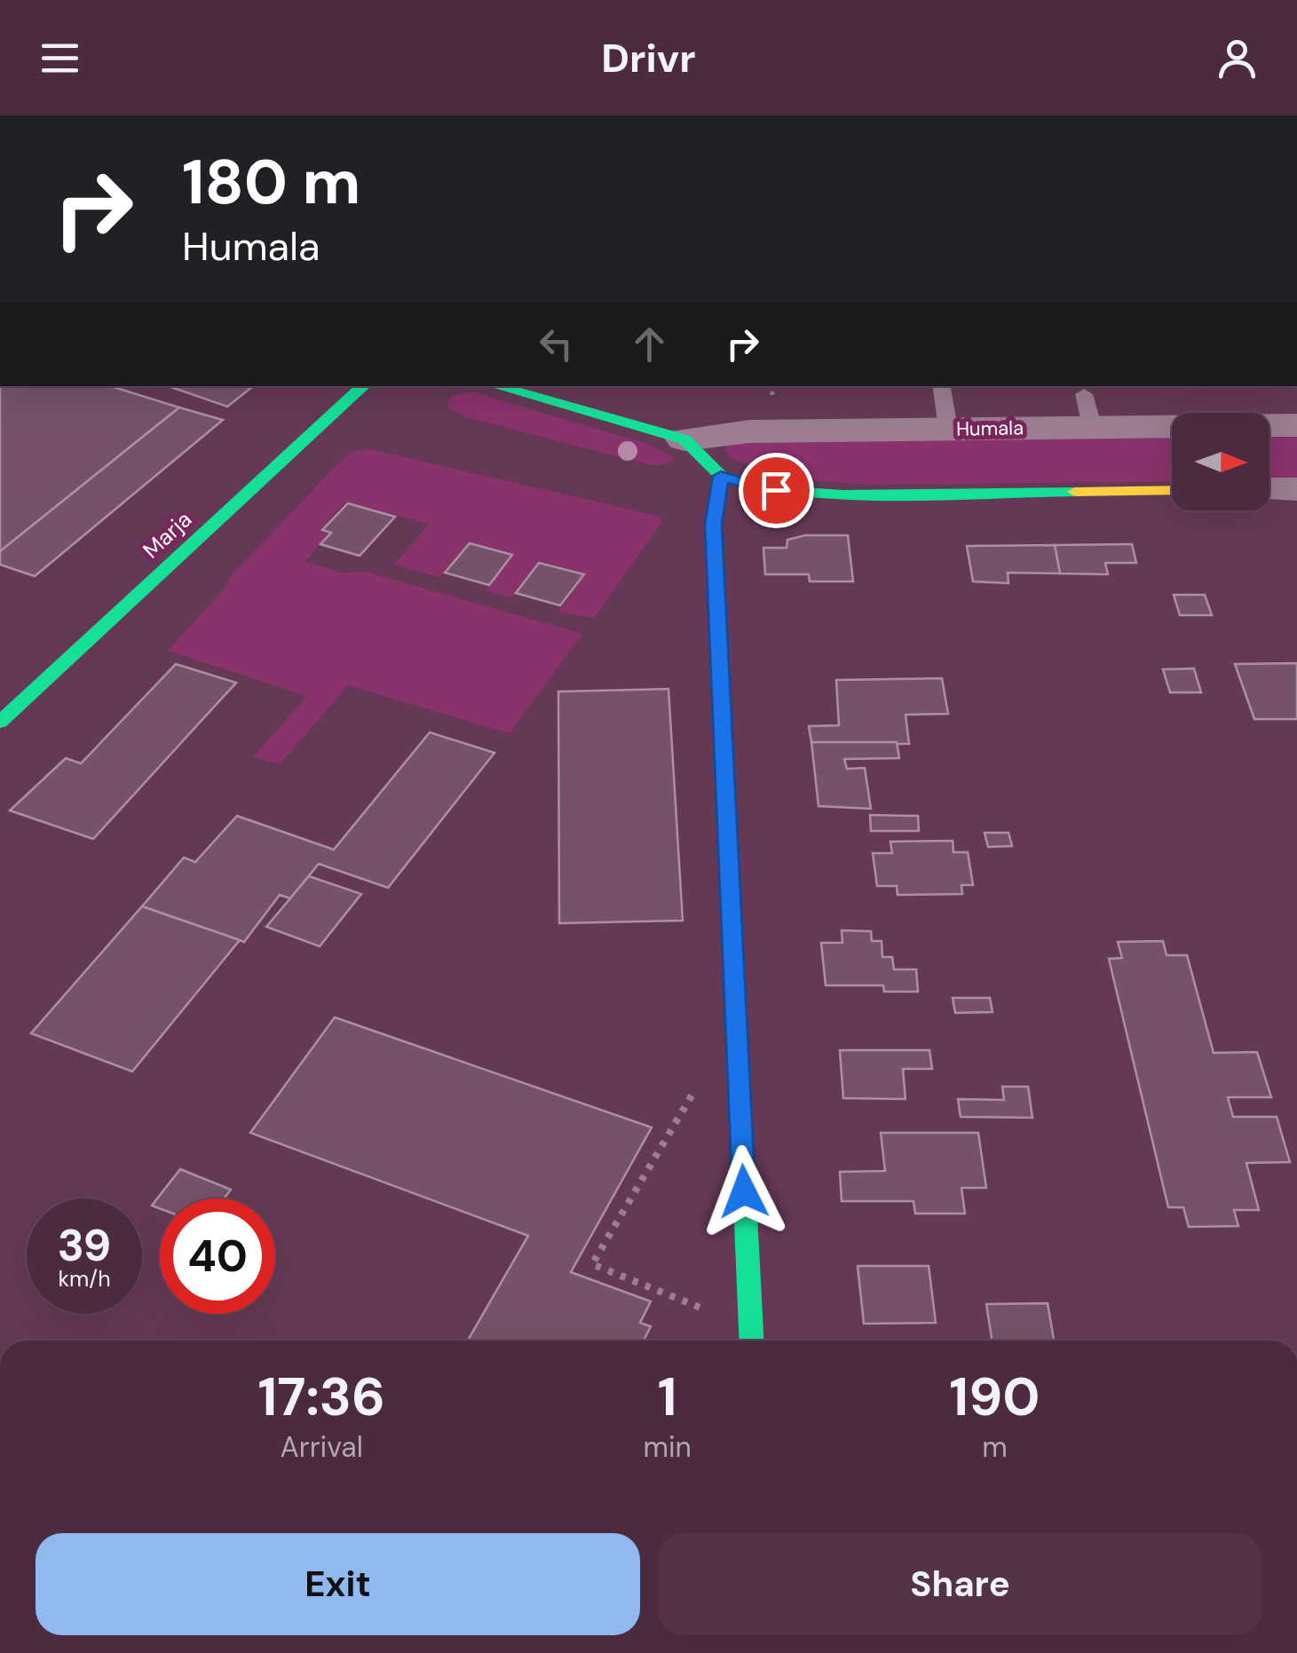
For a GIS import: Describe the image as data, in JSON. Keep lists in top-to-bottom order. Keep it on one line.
{"streets":{"street":["Humala","Marja"]},"north":"right","page":{"header":"Drivr","turn":["180 m","Humala"],"speed":"39 km/h","limit":"40","eta":["17:36","Arrival","1","min","190","m"],"buttons":["Exit","Share"]}}
